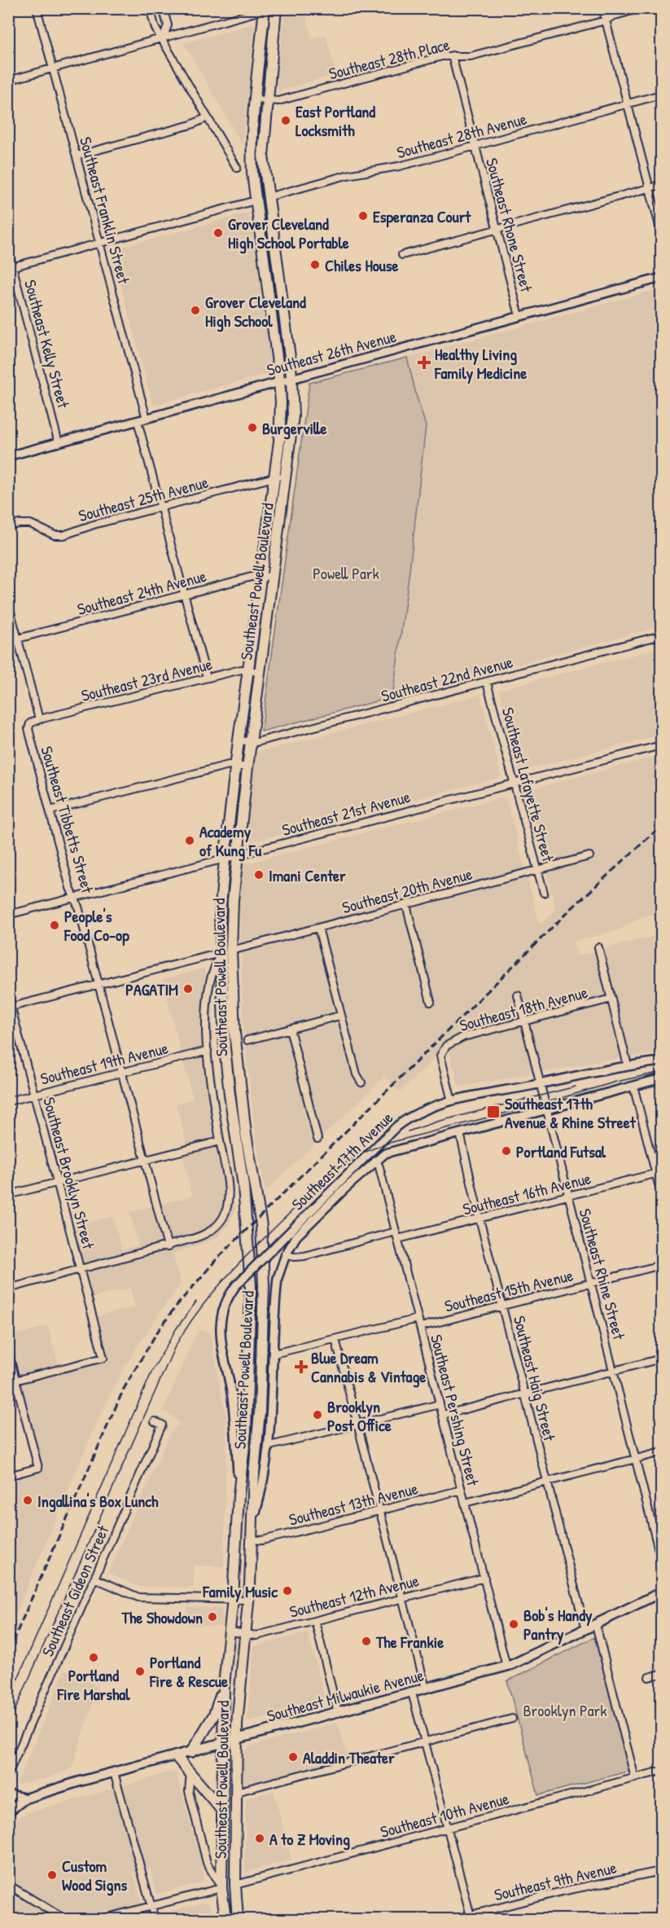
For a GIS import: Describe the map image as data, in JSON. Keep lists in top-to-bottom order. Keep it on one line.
{"streets":{"main road":["Southeast Powell Boulevard","Southeast Milwaukie Avenue"],"street":["Southeast 28th Place","Southeast 28th Avenue","Southeast Franklin Street","Southeast Rhone Street","Southeast Kelly Street","Southeast 26th Avenue","Southeast 25th Avenue","Southeast 24th Avenue","Southeast 22nd Avenue","Southeast 23rd Avenue","Southeast Lafayette Street","Southeast 21st Avenue","Southeast Tibbetts Street","Southeast 20th Avenue","Southeast 18th Avenue","Southeast 19th Avenue","Southeast 17th Avenue","Southeast Brooklyn Street","Southeast 16th Avenue","Southeast Rhine Street","Southeast 15th Avenue","Southeast Haig Street","Southeast Pershing Street","Southeast 13th Avenue","Southeast Gideon Street","Southeast 12th Avenue","Southeast 10th Avenue","Southeast 9th Avenue"]},"crossings":[["Southeast 28th Place","Southeast Rhone Street"],["Southeast 28th Place","Southeast Powell Boulevard"],["Southeast 28th Avenue","Southeast Rhone Street"],["Southeast 28th Avenue","Southeast Powell Boulevard"],["Southeast Franklin Street","Southeast 26th Avenue"],["Southeast Rhone Street","Southeast 26th Avenue"],["Southeast Kelly Street","Southeast 26th Avenue"],["Southeast 26th Avenue","Southeast Powell Boulevard"],["Southeast 25th Avenue","Southeast Powell Boulevard"],["Southeast Powell Boulevard","Southeast 24th Avenue"],["Southeast Powell Boulevard","Southeast 22nd Avenue"],["Southeast Powell Boulevard","Southeast 23rd Avenue"],["Southeast Powell Boulevard","Southeast 21st Avenue"],["Southeast Powell Boulevard","Southeast 20th Avenue"],["Southeast Powell Boulevard","Southeast 17th Avenue"],["Southeast Powell Boulevard","Southeast 13th Avenue"],["Southeast Powell Boulevard","Southeast 12th Avenue"],["Southeast Powell Boulevard","Southeast Milwaukie Avenue"],["Southeast Powell Boulevard","Southeast 10th Avenue"],["Southeast 22nd Avenue","Southeast Lafayette Street"],["Southeast 23rd Avenue","Southeast Tibbetts Street"],["Southeast Lafayette Street","Southeast 21st Avenue"],["Southeast Lafayette Street","Southeast 20th Avenue"],["Southeast 21st Avenue","Southeast Tibbetts Street"],["Southeast Tibbetts Street","Southeast 19th Avenue"],["Southeast 18th Avenue","Southeast 17th Avenue"],["Southeast 18th Avenue","Southeast Rhine Street"],["Southeast 19th Avenue","Southeast Brooklyn Street"],["Southeast 17th Avenue","Southeast Rhine Street"],["Southeast 17th Avenue","Southeast Haig Street"],["Southeast 17th Avenue","Southeast Pershing Street"],["Southeast 16th Avenue","Southeast Rhine Street"],["Southeast 16th Avenue","Southeast Haig Street"],["Southeast 16th Avenue","Southeast Pershing Street"],["Southeast Rhine Street","Southeast 15th Avenue"],["Southeast 15th Avenue","Southeast Haig Street"],["Southeast 15th Avenue","Southeast Pershing Street"],["Southeast Haig Street","Southeast Milwaukie Avenue"],["Southeast Pershing Street","Southeast 13th Avenue"],["Southeast Pershing Street","Southeast 12th Avenue"],["Southeast Pershing Street","Southeast Milwaukie Avenue"]],"parks":["Powell Park","Brooklyn Park"],"places":{"other":["East Portland Locksmith","Esperanza Court","Grover Cleveland High School Portable","Chiles House","Grover Cleveland High School","Burgerville","Academy of Kung Fu","Imani Center","People's Food Co-op","PAGATIM","Portland Futsal","Brooklyn Post Office","Ingallina's Box Lunch","Family Music","The Showdown","Bob's Handy Pantry","The Frankie","Portland Fire Marshal","Portland Fire & Rescue","Aladdin Theater","A to Z Moving","Custom Wood Signs"],"health":["Healthy Living Family Medicine","Blue Dream Cannabis & Vintage"],"transit":["Southeast 17th Avenue & Rhine Street"]}}
